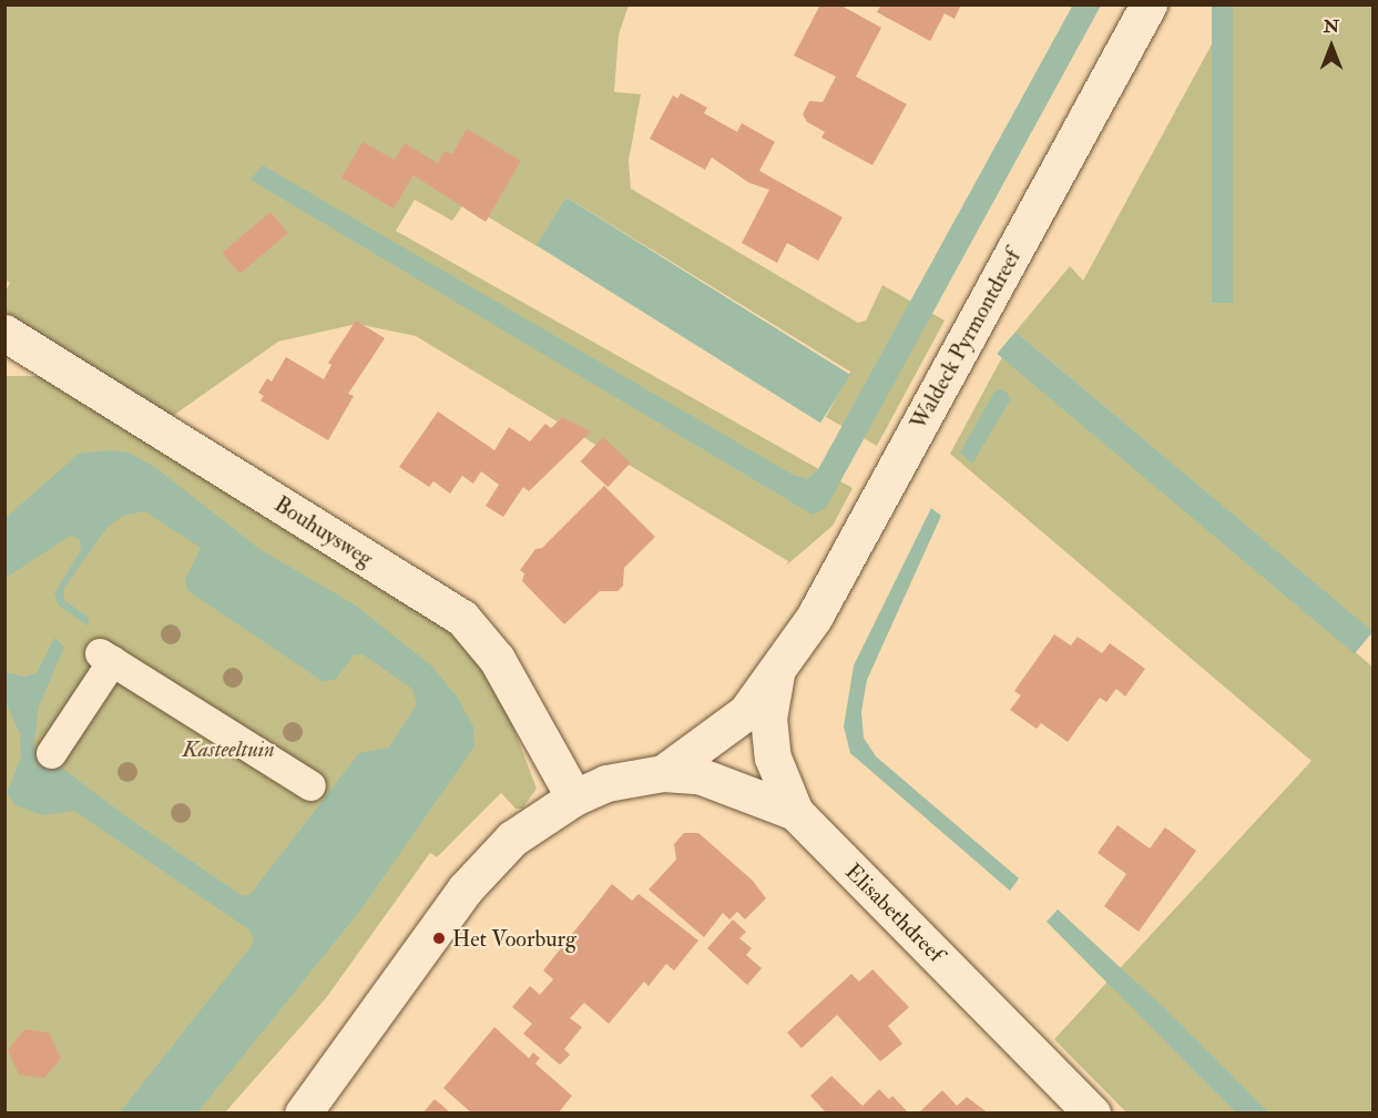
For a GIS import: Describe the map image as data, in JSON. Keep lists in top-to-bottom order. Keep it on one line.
{"streets":{"street":["Waldeck Pyrmontdreef","Bouhuysweg","Elisabethdreef"]},"crossings":[["Waldeck Pyrmontdreef","Elisabethdreef"]],"parks":["Kasteeltuin"],"places":["Het Voorburg"],"north":"top"}
